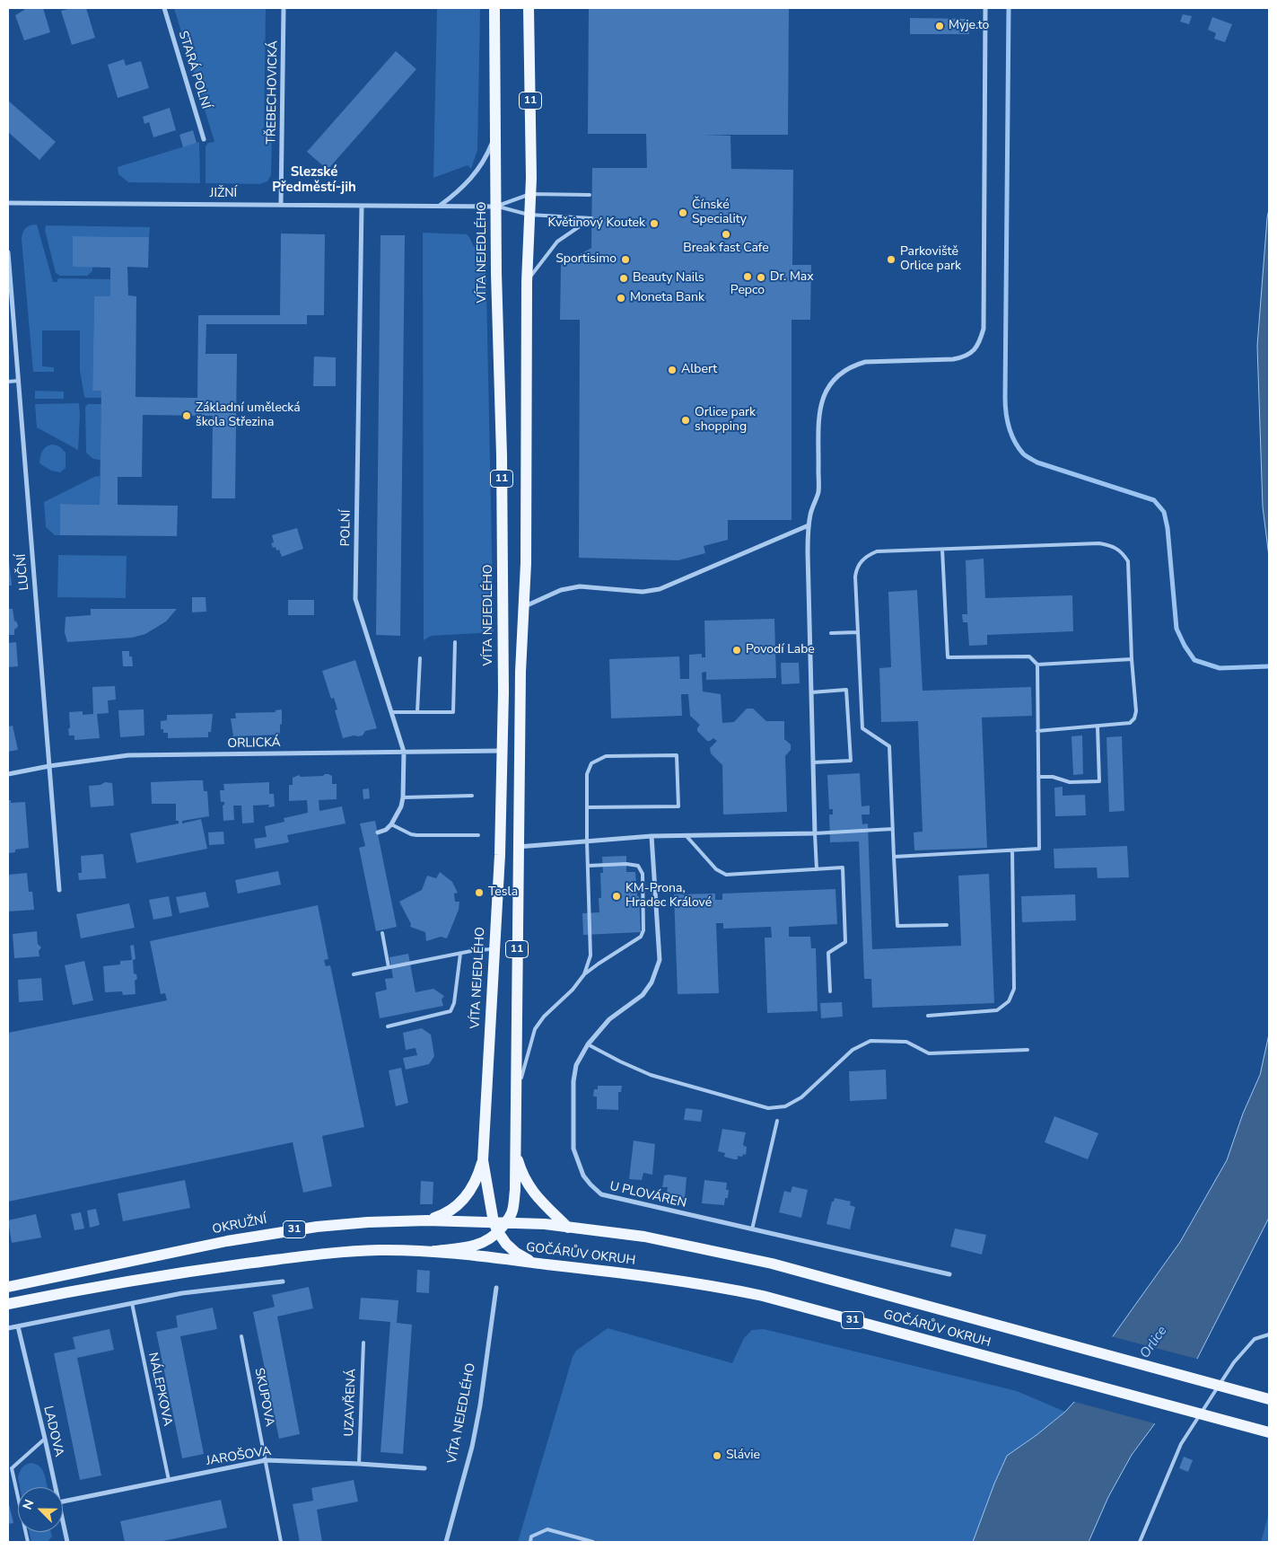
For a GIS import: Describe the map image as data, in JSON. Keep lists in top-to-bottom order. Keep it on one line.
{"streets":{"main road":["11","VÍTA NEJEDLÉHO","OKRUŽNÍ","31","GOČÁRŮV OKRUH"],"street":["STARÁ POLNÍ","TŘEBECHOVICKÁ","JIŽNÍ","POLNÍ","LUČNÍ","ORLICKÁ","U PLOVÁREN","LADOVA","JAROŠOVA"],"lane":["NÁLEPKOVA","SKUPOVA","UZAVŘENÁ"]},"crossings":[["TŘEBECHOVICKÁ","JIŽNÍ"],["11","OKRUŽNÍ"],["11","GOČÁRŮV OKRUH"],["JIŽNÍ","VÍTA NEJEDLÉHO"],["JIŽNÍ","POLNÍ"],["VÍTA NEJEDLÉHO","ORLICKÁ"],["VÍTA NEJEDLÉHO","OKRUŽNÍ"],["POLNÍ","ORLICKÁ"],["LUČNÍ","ORLICKÁ"],["OKRUŽNÍ","GOČÁRŮV OKRUH"],["31","GOČÁRŮV OKRUH"],["NÁLEPKOVA","JAROŠOVA"],["SKUPOVA","JAROŠOVA"],["UZAVŘENÁ","JAROŠOVA"]],"districts":["Slezské Předměstí-jih"],"water":["Orlice"],"places":["Myje.to","Čínské Speciality","Květinový Koutek","Break fast Cafe","Sportisimo","Parkoviště Orlice park","Pepco","Dr. Max","Beauty Nails","Moneta Bank","Albert","Základní umělecká škola Střezina","Orlice park shopping","Povodí Labe","Tesla","KM-Prona, Hradec Králové","Slávie"],"north":"top left"}
